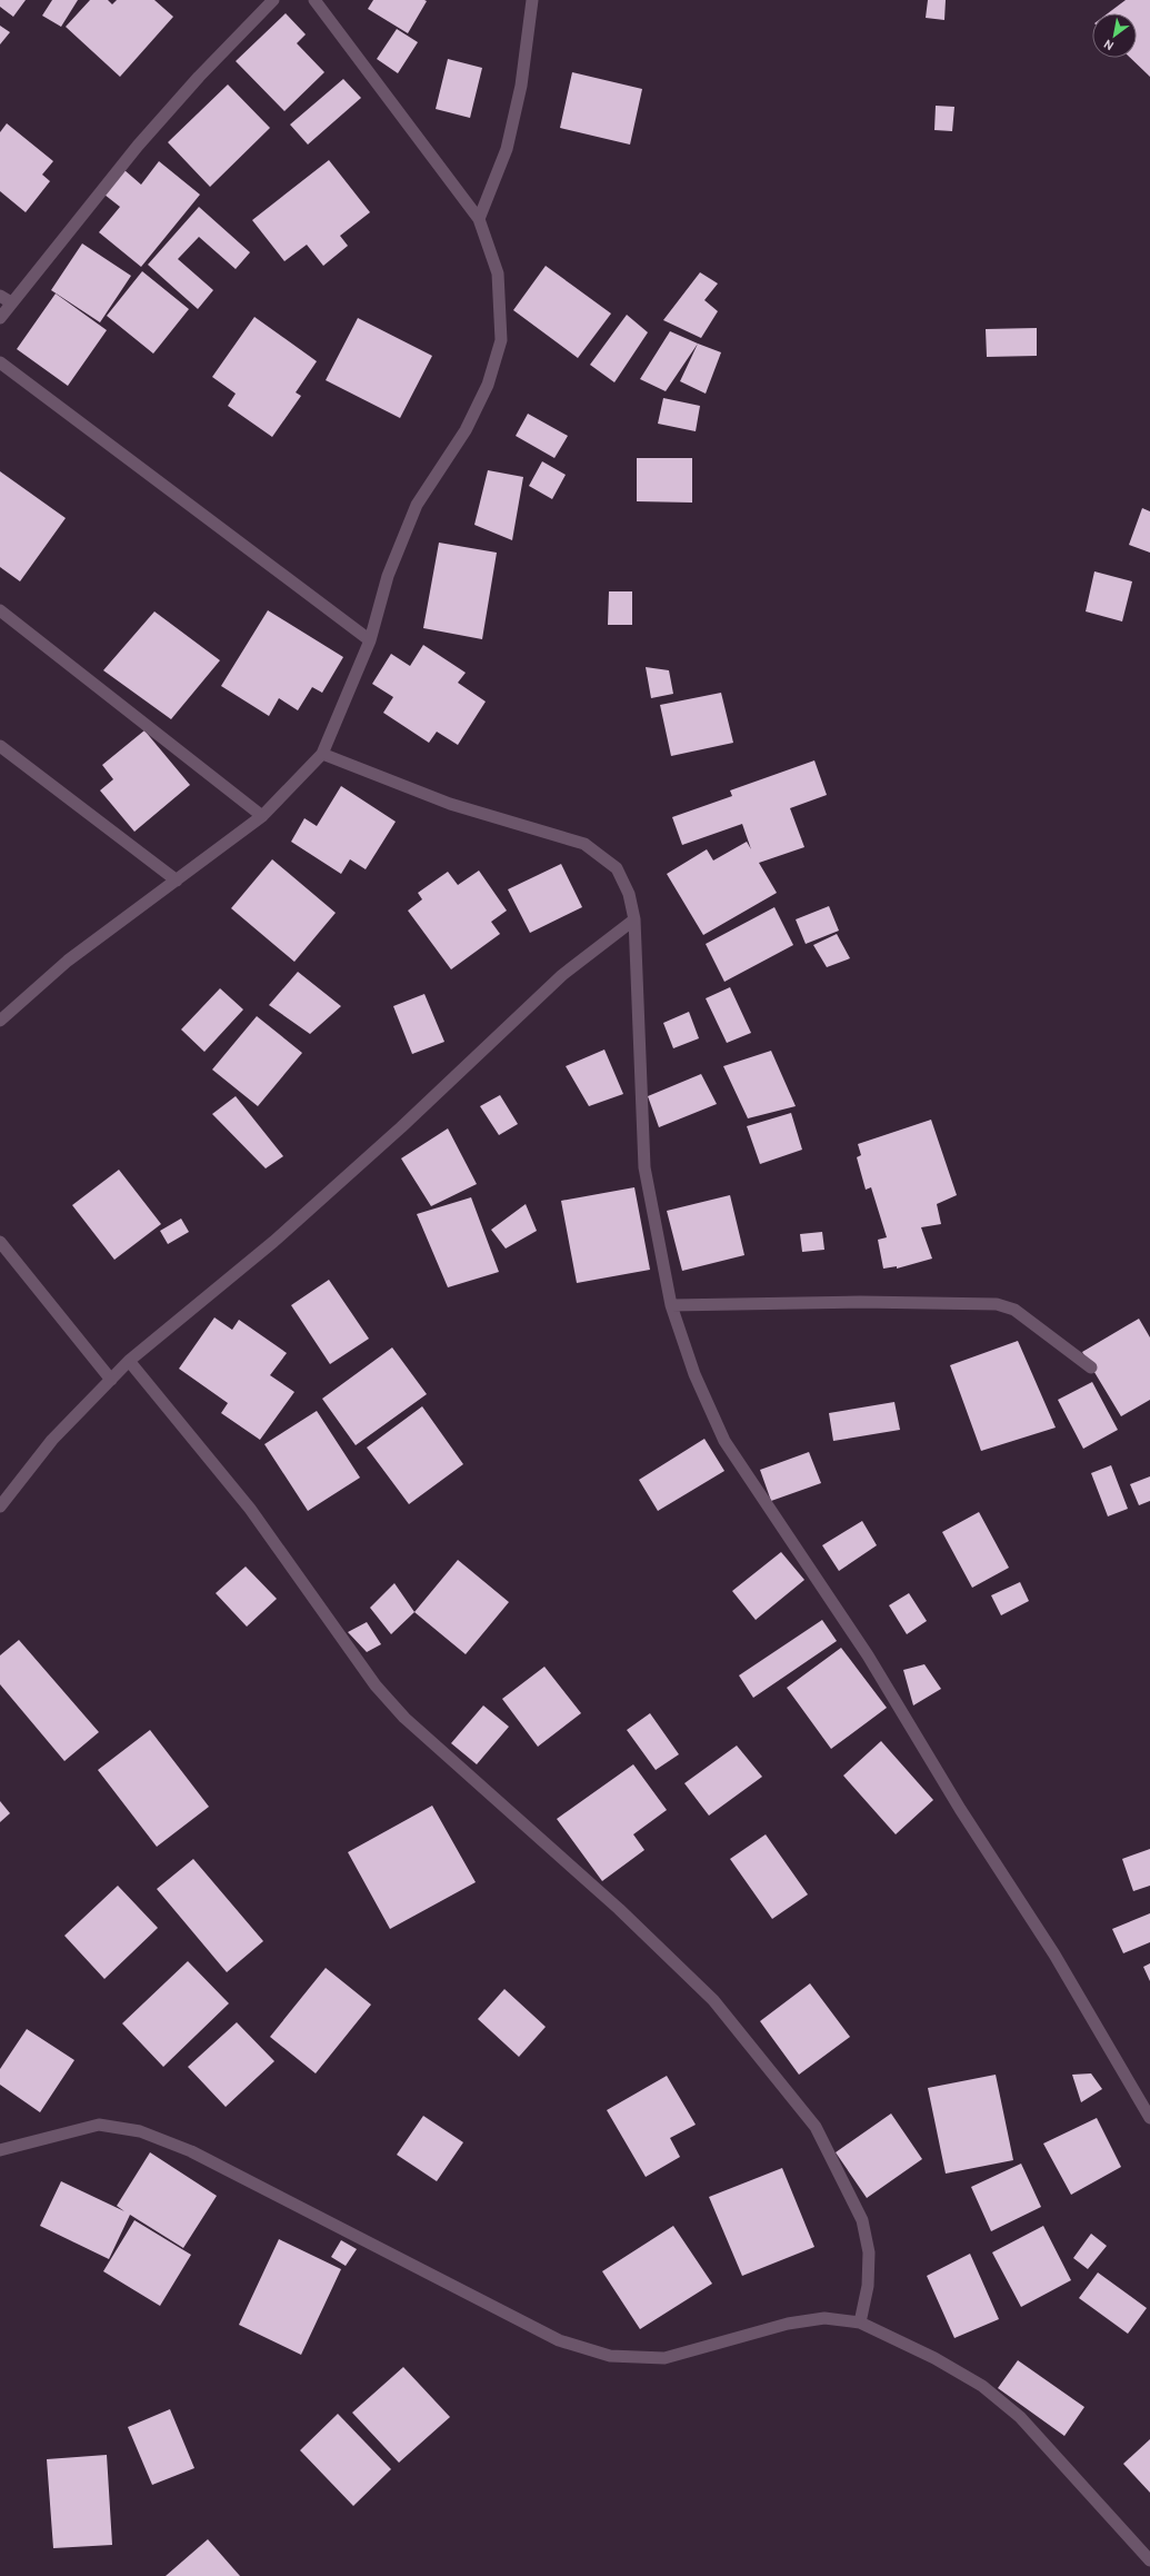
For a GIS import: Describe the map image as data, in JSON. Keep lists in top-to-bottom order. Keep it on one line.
{"north":"bottom left"}
